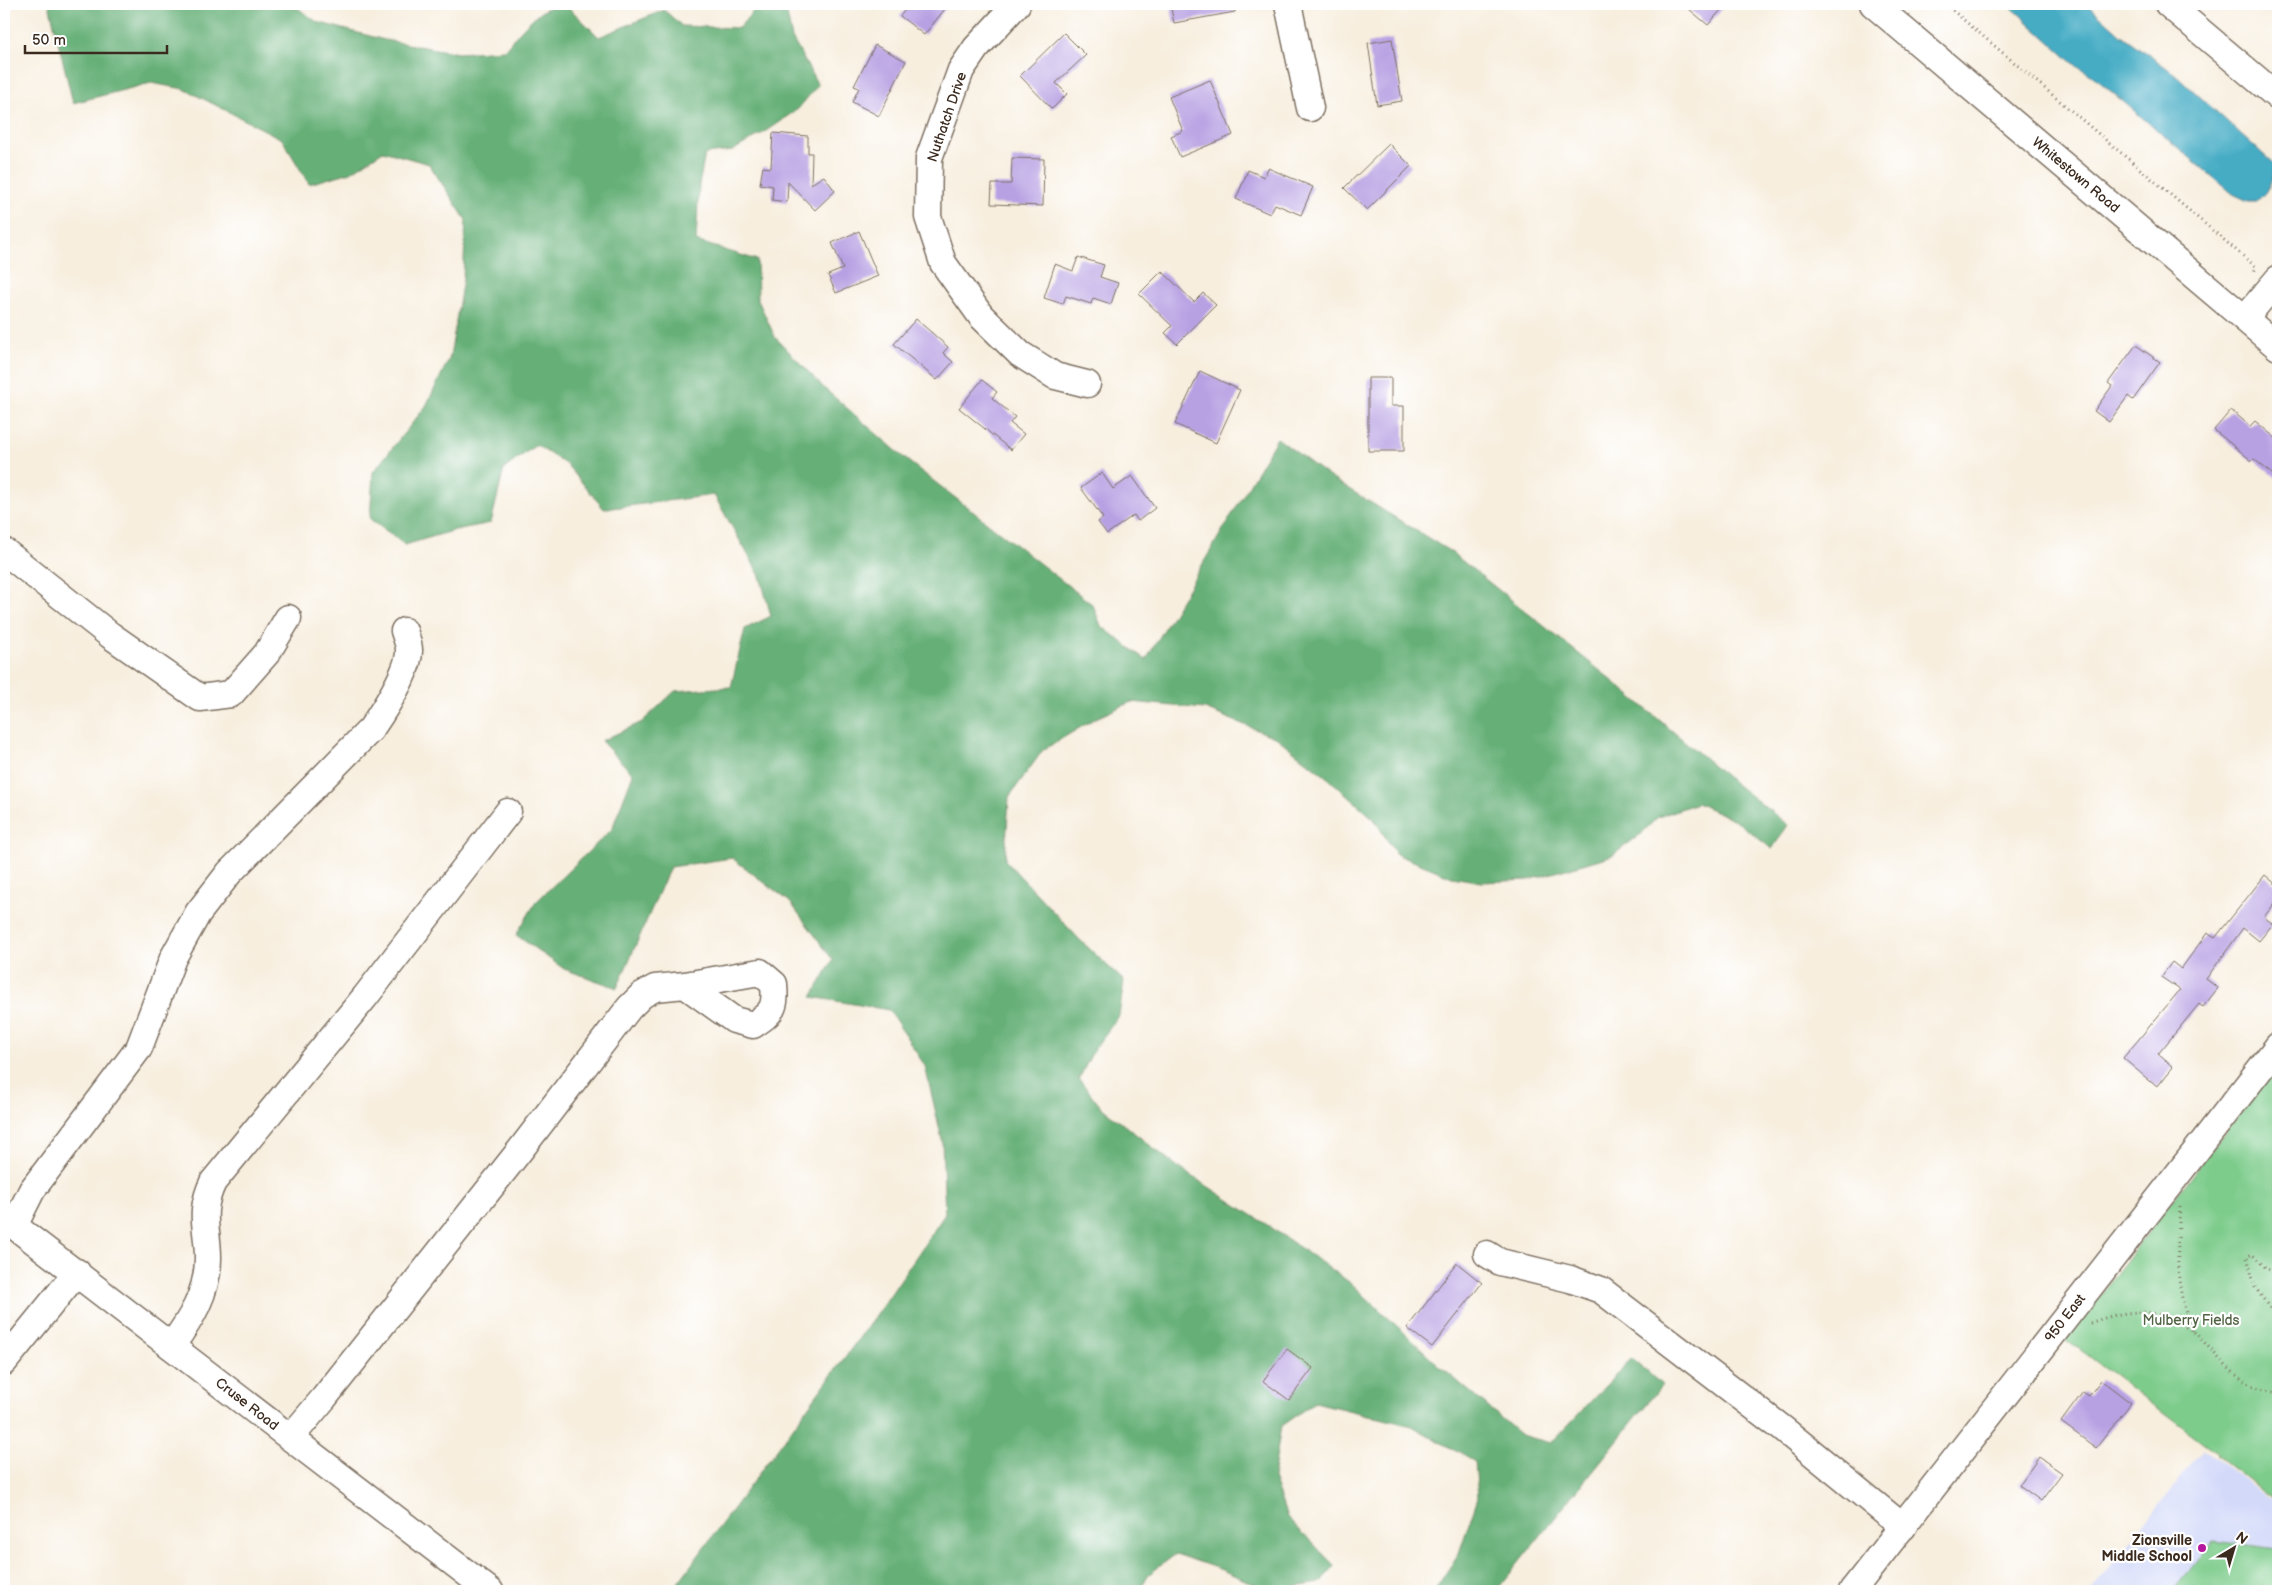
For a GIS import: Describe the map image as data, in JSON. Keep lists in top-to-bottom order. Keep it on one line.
{"streets":{"street":["Nuthatch Drive","Whitestown Road","950 East","Cruse Road"]},"parks":["Mulberry Fields"],"places":["Zionsville Middle School"],"scale_bar":"50 m","north":"top right"}
